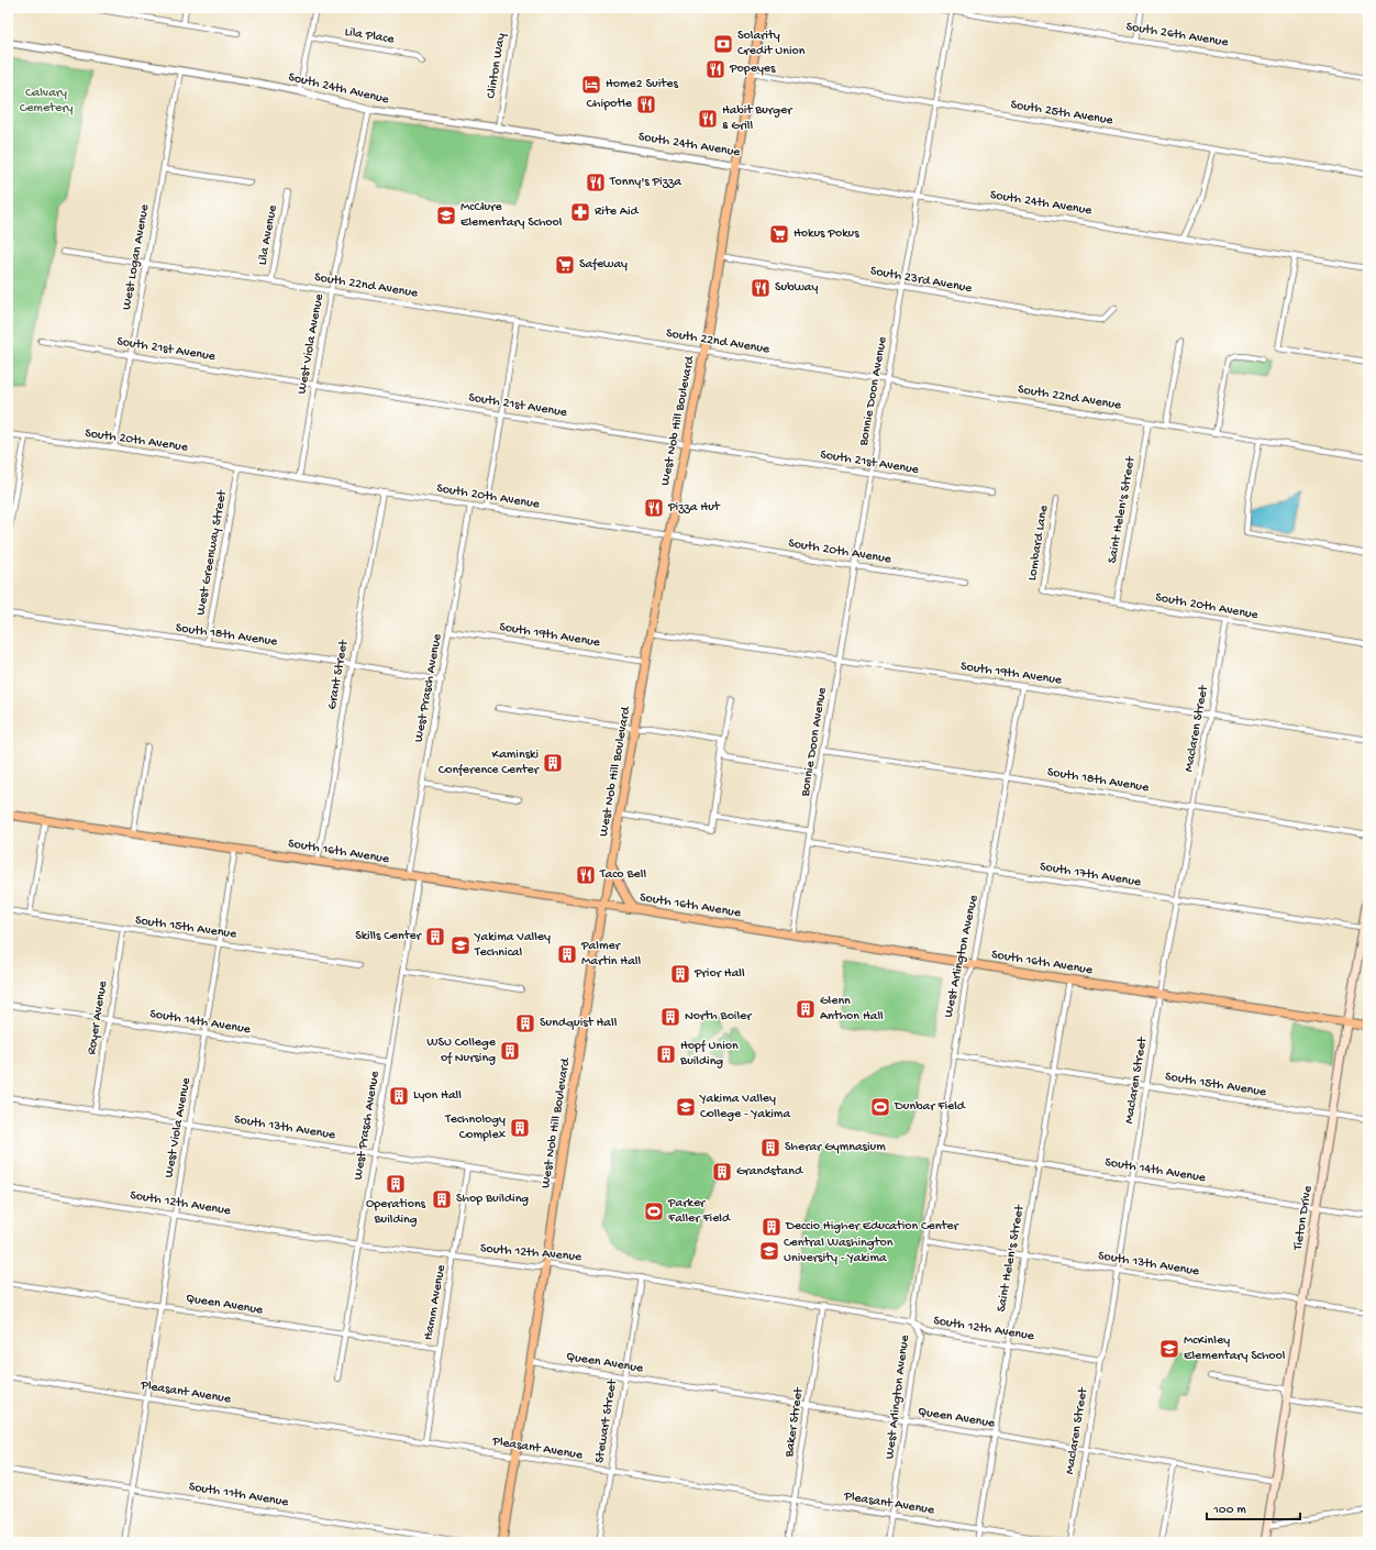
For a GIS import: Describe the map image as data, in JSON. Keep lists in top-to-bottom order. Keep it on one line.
{"streets":{"main road":["West Nob Hill Boulevard","South 16th Avenue","Tieton Drive"],"street":["South 26th Avenue","Lila Place","Clinton Way","South 24th Avenue","South 25th Avenue","Lila Avenue","West Logan Avenue","South 23rd Avenue","South 22nd Avenue","West Viola Avenue","South 21st Avenue","Bonnie Doon Avenue","South 20th Avenue","Saint Helen's Street","Lombard Lane","West Greenway Street","South 18th Avenue","South 19th Avenue","Grant Street","West Prasch Avenue","Maclaren Street","South 17th Avenue","South 15th Avenue","West Arlington Avenue","Royer Avenue","South 14th Avenue","South 13th Avenue","South 12th Avenue","Hamm Avenue","Queen Avenue","Pleasant Avenue","Stewart Street","Baker Street","South 11th Avenue"]},"crossings":[["South 26th Avenue","Bonnie Doon Avenue"],["Clinton Way","South 24th Avenue"],["South 24th Avenue","West Logan Avenue"],["South 24th Avenue","West Viola Avenue"],["South 24th Avenue","Bonnie Doon Avenue"],["South 24th Avenue","West Nob Hill Boulevard"],["South 25th Avenue","Bonnie Doon Avenue"],["South 25th Avenue","West Nob Hill Boulevard"],["Lila Avenue","South 22nd Avenue"],["West Logan Avenue","South 22nd Avenue"],["West Logan Avenue","South 21st Avenue"],["West Logan Avenue","South 20th Avenue"],["South 23rd Avenue","Bonnie Doon Avenue"],["South 23rd Avenue","West Nob Hill Boulevard"],["South 22nd Avenue","West Viola Avenue"],["South 22nd Avenue","Bonnie Doon Avenue"],["South 22nd Avenue","West Nob Hill Boulevard"],["South 22nd Avenue","Saint Helen's Street"],["West Viola Avenue","South 21st Avenue"],["West Viola Avenue","South 20th Avenue"],["West Viola Avenue","South 16th Avenue"],["West Viola Avenue","South 15th Avenue"],["West Viola Avenue","South 14th Avenue"],["West Viola Avenue","South 13th Avenue"],["West Viola Avenue","South 12th Avenue"],["West Viola Avenue","Queen Avenue"],["West Viola Avenue","Pleasant Avenue"],["West Viola Avenue","South 11th Avenue"],["South 21st Avenue","Bonnie Doon Avenue"],["South 21st Avenue","West Nob Hill Boulevard"],["Bonnie Doon Avenue","South 20th Avenue"],["Bonnie Doon Avenue","South 18th Avenue"],["Bonnie Doon Avenue","South 19th Avenue"],["Bonnie Doon Avenue","South 16th Avenue"],["Bonnie Doon Avenue","South 17th Avenue"],["West Nob Hill Boulevard","South 20th Avenue"],["West Nob Hill Boulevard","South 19th Avenue"],["West Nob Hill Boulevard","South 16th Avenue"],["West Nob Hill Boulevard","South 13th Avenue"],["West Nob Hill Boulevard","South 12th Avenue"],["West Nob Hill Boulevard","Queen Avenue"],["West Nob Hill Boulevard","Pleasant Avenue"],["South 20th Avenue","Saint Helen's Street"],["South 20th Avenue","Lombard Lane"],["South 20th Avenue","West Greenway Street"],["South 20th Avenue","Grant Street"],["South 20th Avenue","West Prasch Avenue"],["South 20th Avenue","Maclaren Street"],["Saint Helen's Street","South 16th Avenue"],["Saint Helen's Street","South 15th Avenue"],["Saint Helen's Street","South 14th Avenue"],["Saint Helen's Street","South 13th Avenue"],["Saint Helen's Street","South 12th Avenue"],["Saint Helen's Street","Queen Avenue"],["Saint Helen's Street","Pleasant Avenue"],["West Greenway Street","South 18th Avenue"],["South 18th Avenue","Grant Street"],["South 18th Avenue","West Prasch Avenue"],["South 18th Avenue","Maclaren Street"],["South 18th Avenue","West Arlington Avenue"],["South 19th Avenue","West Prasch Avenue"],["South 19th Avenue","Maclaren Street"],["South 19th Avenue","West Arlington Avenue"],["Grant Street","South 16th Avenue"],["West Prasch Avenue","South 16th Avenue"],["West Prasch Avenue","South 14th Avenue"],["West Prasch Avenue","South 13th Avenue"],["West Prasch Avenue","South 12th Avenue"],["West Prasch Avenue","Queen Avenue"],["Maclaren Street","South 16th Avenue"],["Maclaren Street","South 17th Avenue"],["Maclaren Street","South 15th Avenue"],["Maclaren Street","South 14th Avenue"],["Maclaren Street","South 13th Avenue"],["Maclaren Street","South 12th Avenue"],["Maclaren Street","Queen Avenue"],["South 16th Avenue","West Arlington Avenue"],["South 16th Avenue","Tieton Drive"],["South 17th Avenue","West Arlington Avenue"],["South 17th Avenue","Tieton Drive"],["South 15th Avenue","West Arlington Avenue"],["South 15th Avenue","Royer Avenue"],["South 15th Avenue","Tieton Drive"],["West Arlington Avenue","South 14th Avenue"],["West Arlington Avenue","South 13th Avenue"],["West Arlington Avenue","South 12th Avenue"],["West Arlington Avenue","Queen Avenue"],["West Arlington Avenue","Pleasant Avenue"],["Royer Avenue","South 14th Avenue"],["Royer Avenue","South 13th Avenue"],["South 14th Avenue","Tieton Drive"],["South 13th Avenue","Tieton Drive"],["South 13th Avenue","Hamm Avenue"],["South 12th Avenue","Hamm Avenue"],["South 12th Avenue","Stewart Street"],["South 12th Avenue","Baker Street"],["Tieton Drive","Queen Avenue"],["Hamm Avenue","Queen Avenue"],["Hamm Avenue","Pleasant Avenue"],["Queen Avenue","Stewart Street"],["Queen Avenue","Baker Street"],["Pleasant Avenue","Stewart Street"],["Pleasant Avenue","Baker Street"]],"parks":["Calvary Cemetery"],"places":{"bank":["Solarity Credit Union"],"restaurant":["Popeyes","Chipotle","Habit Burger & Grill","Tonny's Pizza","Subway","Pizza Hut","Taco Bell"],"hotel":["Home2 Suites"],"pharmacy":["Rite Aid"],"school or university":["McClure Elementary School","Yakima Valley Technical","Yakima Valley College - Yakima","Central Washington University - Yakima","McKinley Elementary School"],"supermarket":["Hokus Pokus","Safeway"],"building":["Kaminski Conference Center","Skills Center","Palmer Martin Hall","Prior Hall","Glenn Anthon Hall","North Boiler","Sundquist Hall","WSU College of Nursing","Hopf Union Building","Lyon Hall","Technology Complex","Sherar Gymnasium","Grandstand","Operations Building","Shop Building","Deccio Higher Education Center"],"sports":["Dunbar Field","Parker Faller Field"]},"scale_bar":"100 m"}
